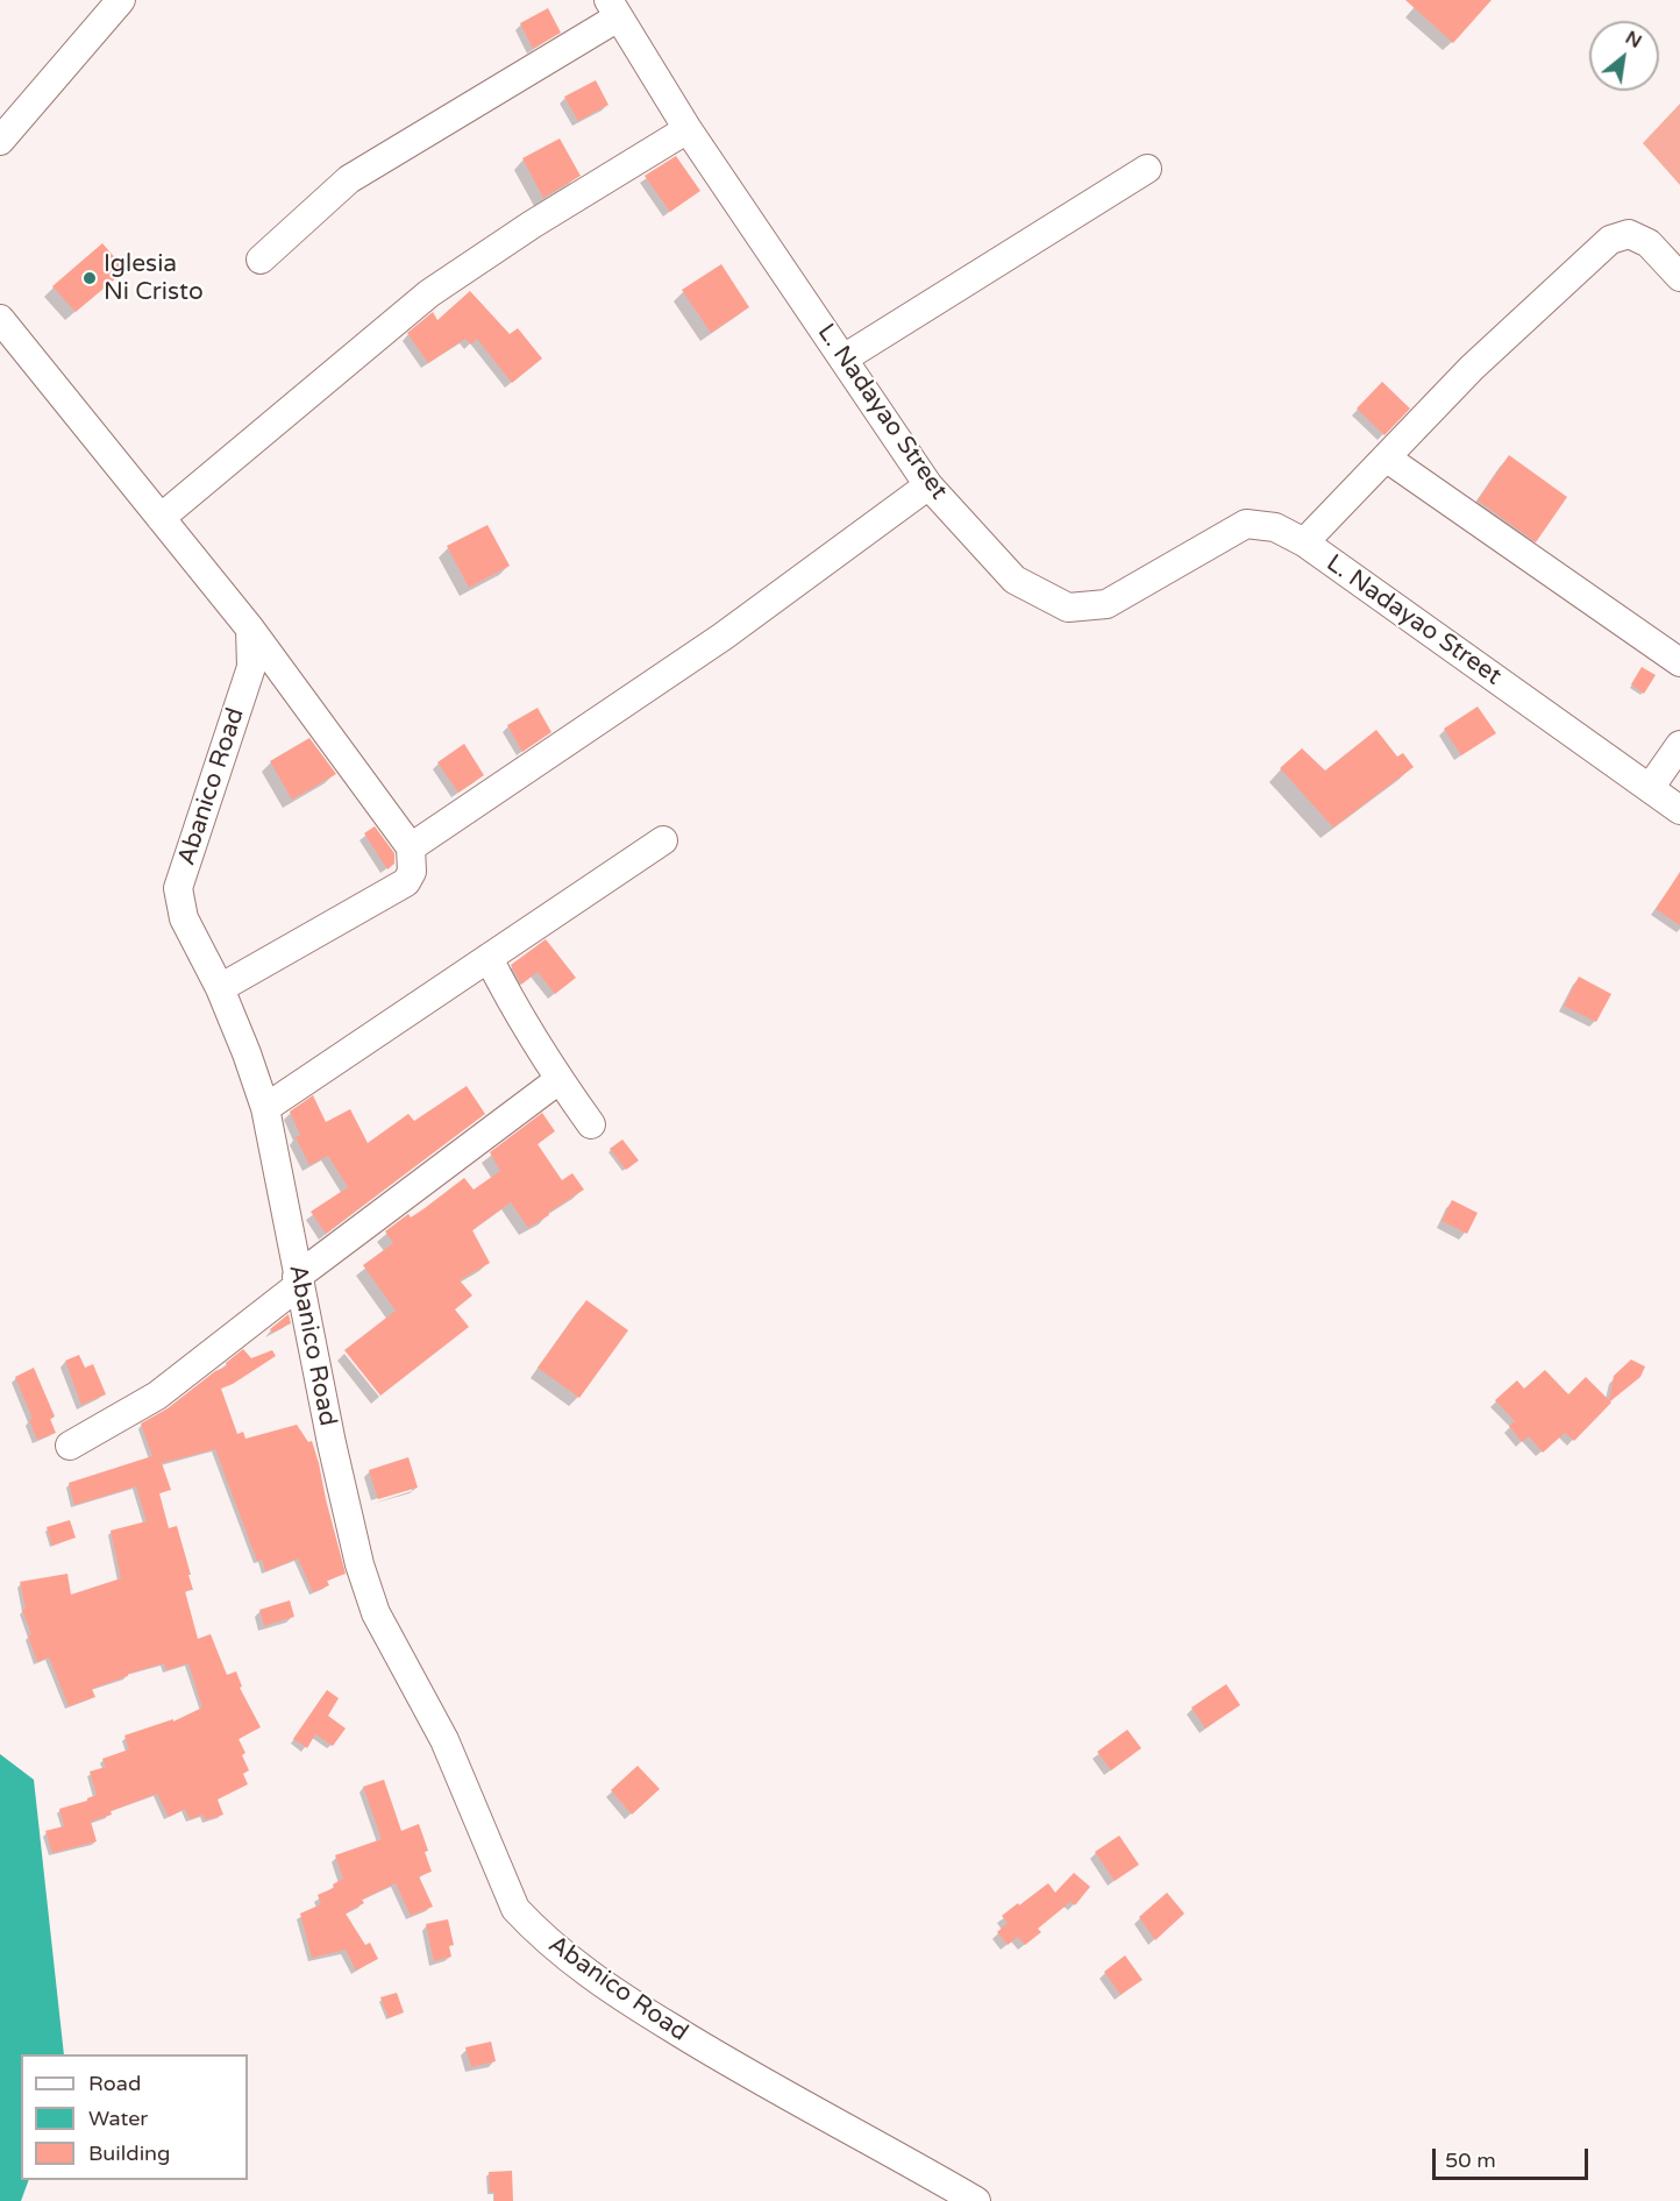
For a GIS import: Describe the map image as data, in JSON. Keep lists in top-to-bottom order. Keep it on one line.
{"streets":{"street":["L. Nadayao Street","Abanico Road"]},"places":["Iglesia Ni Cristo"],"legend":["Road","Water","Building"],"scale_bar":"50 m","north":"top right"}
